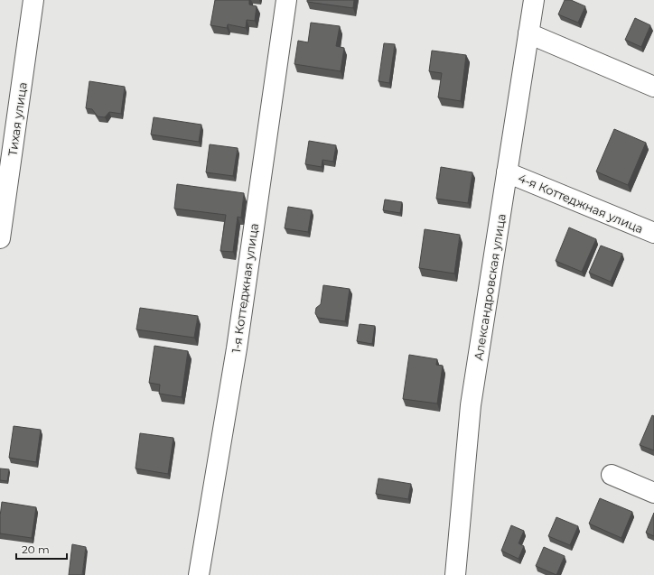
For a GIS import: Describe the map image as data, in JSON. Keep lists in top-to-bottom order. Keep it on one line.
{"streets":{"street":["Тихая улица","4-я Коттеджная улица","Александровская улица","1-я Коттеджная улица"]},"crossings":[["4-я Коттеджная улица","Александровская улица"]],"scale_bar":"20 m"}
